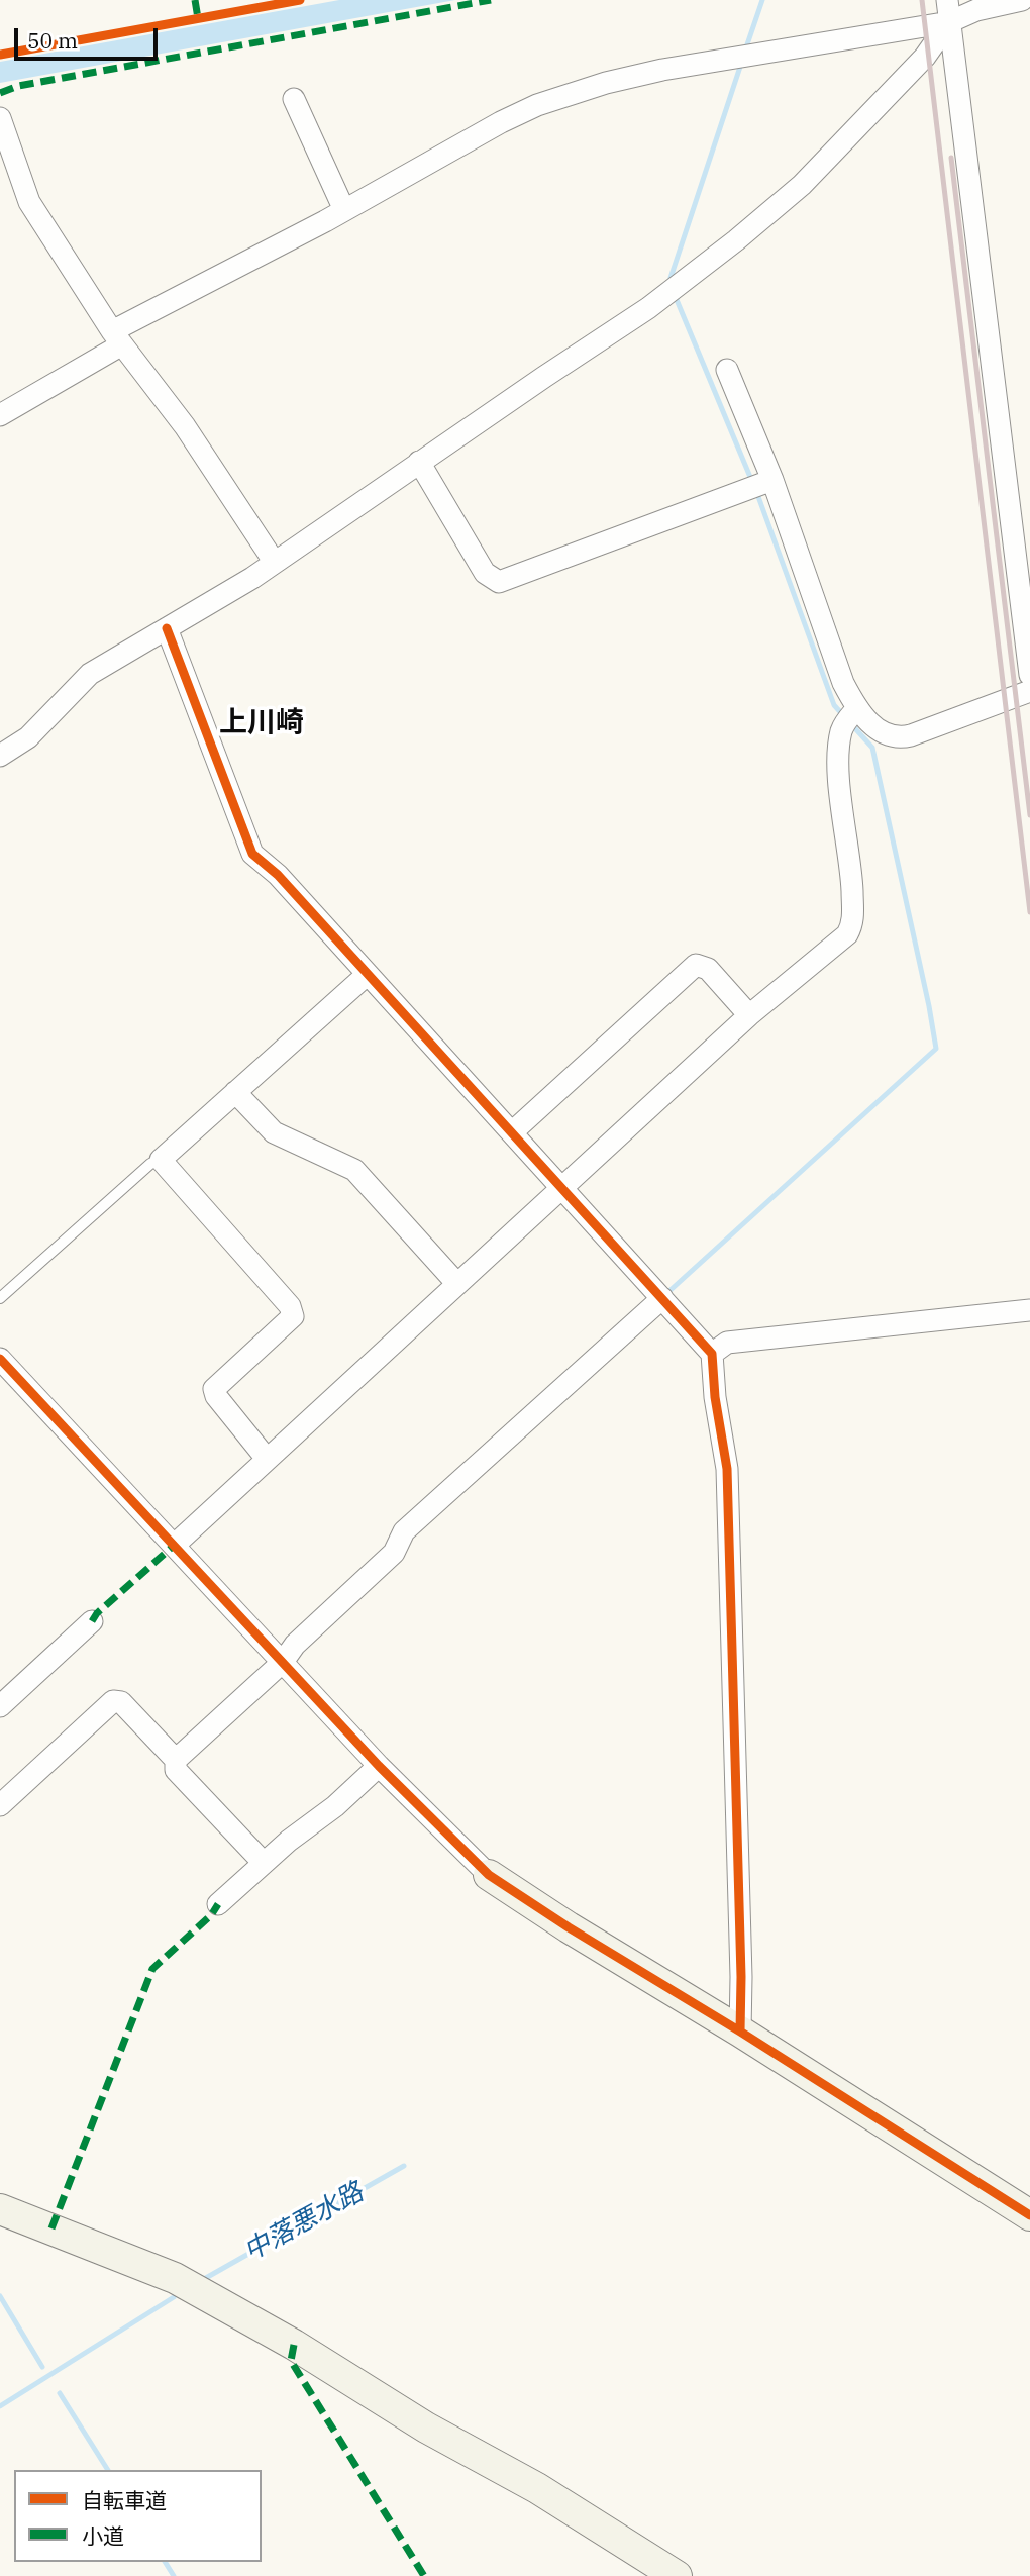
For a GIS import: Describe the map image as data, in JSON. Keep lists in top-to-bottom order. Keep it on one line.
{"districts":["上川崎"],"water":["中落悪水路"],"legend":["自転車道","小道"],"scale_bar":"50 m"}
